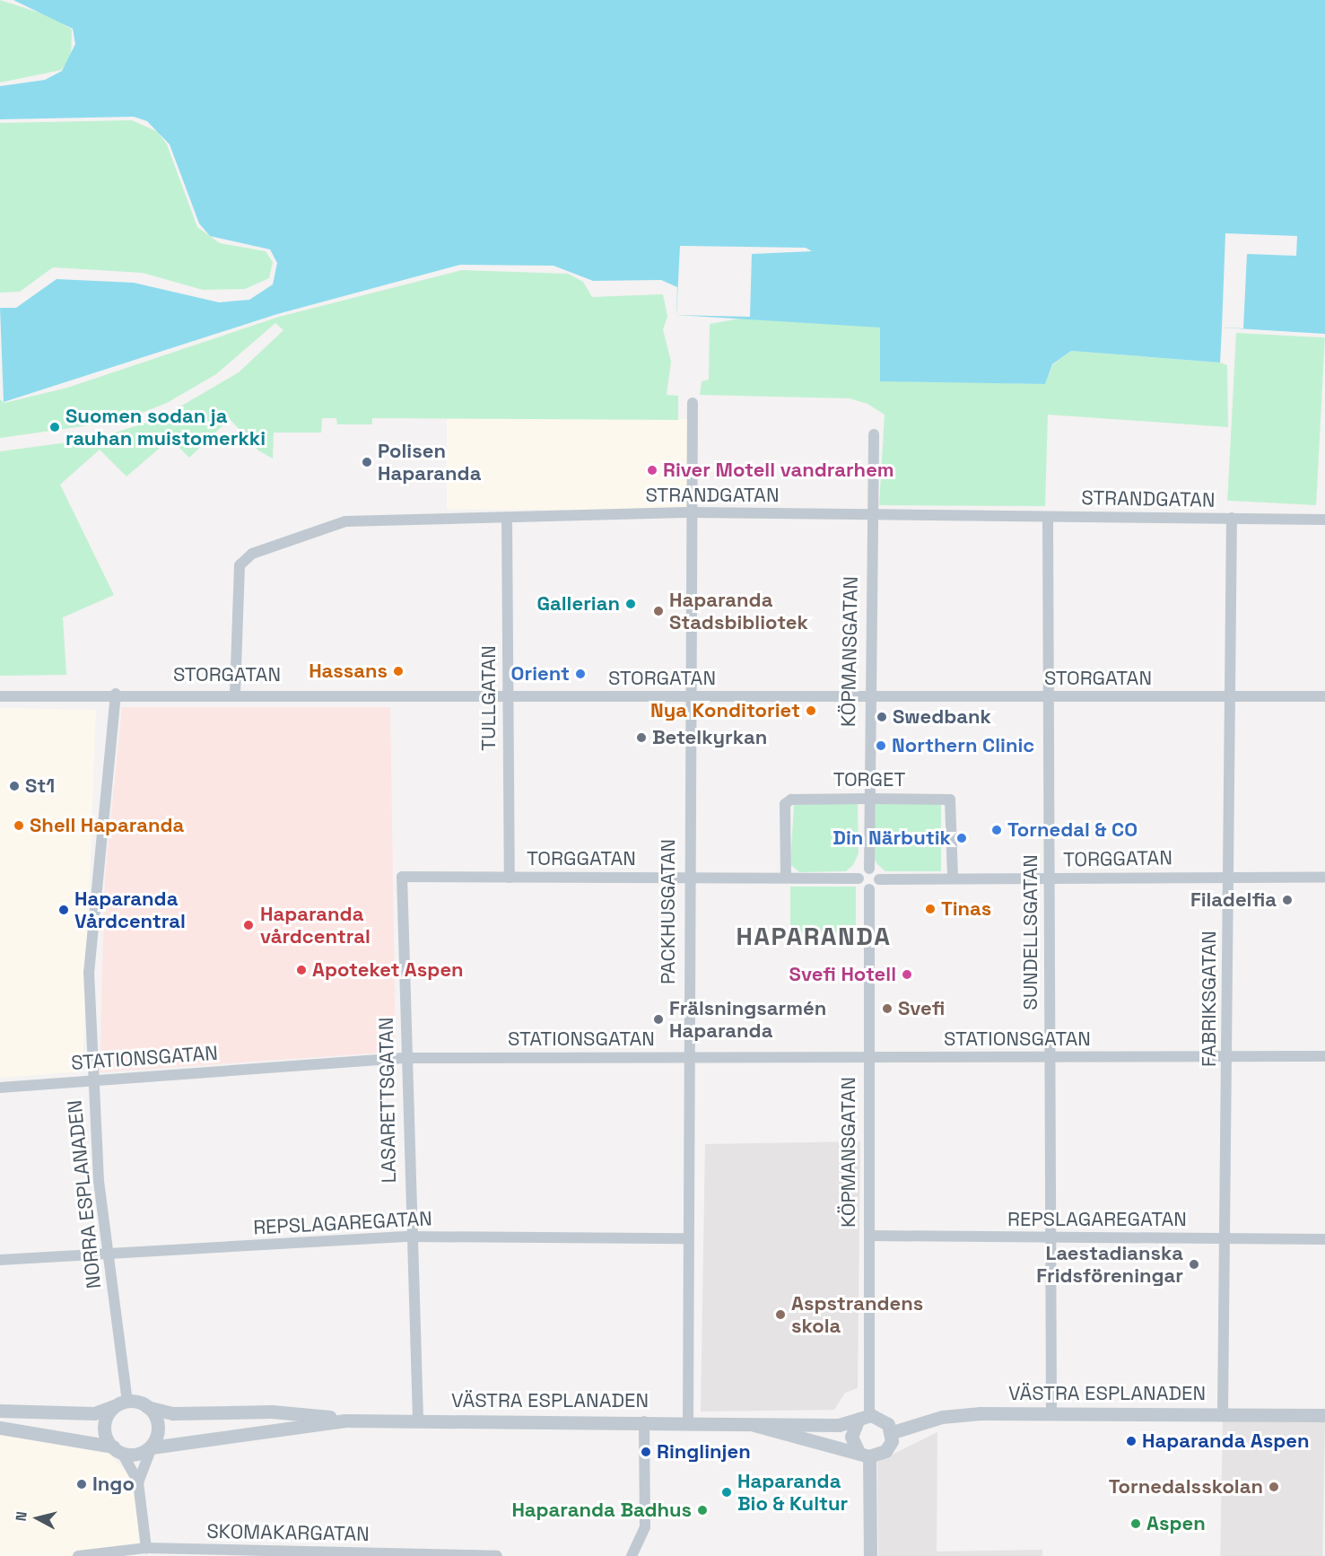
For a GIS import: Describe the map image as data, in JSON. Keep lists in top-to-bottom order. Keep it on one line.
{"streets":{"street":["STRANDGATAN","KÖPMANSGATAN","STORGATAN","TULLGATAN","TORGET","TORGGATAN","PACKHUSGATAN","SUNDELLSGATAN","FABRIKSGATAN","STATIONSGATAN","LASARETTSGATAN","NORRA ESPLANADEN","REPSLAGAREGATAN","VÄSTRA ESPLANADEN","SKOMAKARGATAN"]},"crossings":[["STRANDGATAN","KÖPMANSGATAN"],["STRANDGATAN","STORGATAN"],["STRANDGATAN","TULLGATAN"],["STRANDGATAN","PACKHUSGATAN"],["STRANDGATAN","SUNDELLSGATAN"],["STRANDGATAN","FABRIKSGATAN"],["KÖPMANSGATAN","STORGATAN"],["KÖPMANSGATAN","TORGET"],["KÖPMANSGATAN","STATIONSGATAN"],["KÖPMANSGATAN","REPSLAGAREGATAN"],["KÖPMANSGATAN","VÄSTRA ESPLANADEN"],["STORGATAN","TULLGATAN"],["STORGATAN","PACKHUSGATAN"],["STORGATAN","SUNDELLSGATAN"],["STORGATAN","FABRIKSGATAN"],["STORGATAN","NORRA ESPLANADEN"],["TULLGATAN","TORGGATAN"],["TORGET","TORGGATAN"],["TORGGATAN","PACKHUSGATAN"],["TORGGATAN","SUNDELLSGATAN"],["TORGGATAN","FABRIKSGATAN"],["TORGGATAN","LASARETTSGATAN"],["PACKHUSGATAN","STATIONSGATAN"],["PACKHUSGATAN","REPSLAGAREGATAN"],["PACKHUSGATAN","VÄSTRA ESPLANADEN"],["SUNDELLSGATAN","STATIONSGATAN"],["SUNDELLSGATAN","REPSLAGAREGATAN"],["SUNDELLSGATAN","VÄSTRA ESPLANADEN"],["FABRIKSGATAN","STATIONSGATAN"],["FABRIKSGATAN","REPSLAGAREGATAN"],["FABRIKSGATAN","VÄSTRA ESPLANADEN"],["STATIONSGATAN","LASARETTSGATAN"],["STATIONSGATAN","NORRA ESPLANADEN"],["LASARETTSGATAN","REPSLAGAREGATAN"],["LASARETTSGATAN","VÄSTRA ESPLANADEN"],["NORRA ESPLANADEN","REPSLAGAREGATAN"],["NORRA ESPLANADEN","VÄSTRA ESPLANADEN"]],"districts":["HAPARANDA"],"places":["Suomen sodan ja rauhan muistomerkki","Polisen Haparanda","River Motell vandrarhem","Gallerian","Haparanda Stadsbibliotek","Hassans","Orient","Nya Konditoriet","Swedbank","Betelkyrkan","Northern Clinic","St1","Shell Haparanda","Tornedal & CO","Din Närbutik","Filadelfia","Tinas","Haparanda Vårdcentral","Haparanda vårdcentral","Apoteket Aspen","Svefi Hotell","Svefi","Frälsningsarmén Haparanda","Laestadianska Fridsföreningar","Aspstrandens skola","Haparanda Aspen","Ringlinjen","Ingo","Tornedalsskolan","Haparanda Bio & Kultur","Haparanda Badhus","Aspen"],"north":"left"}
